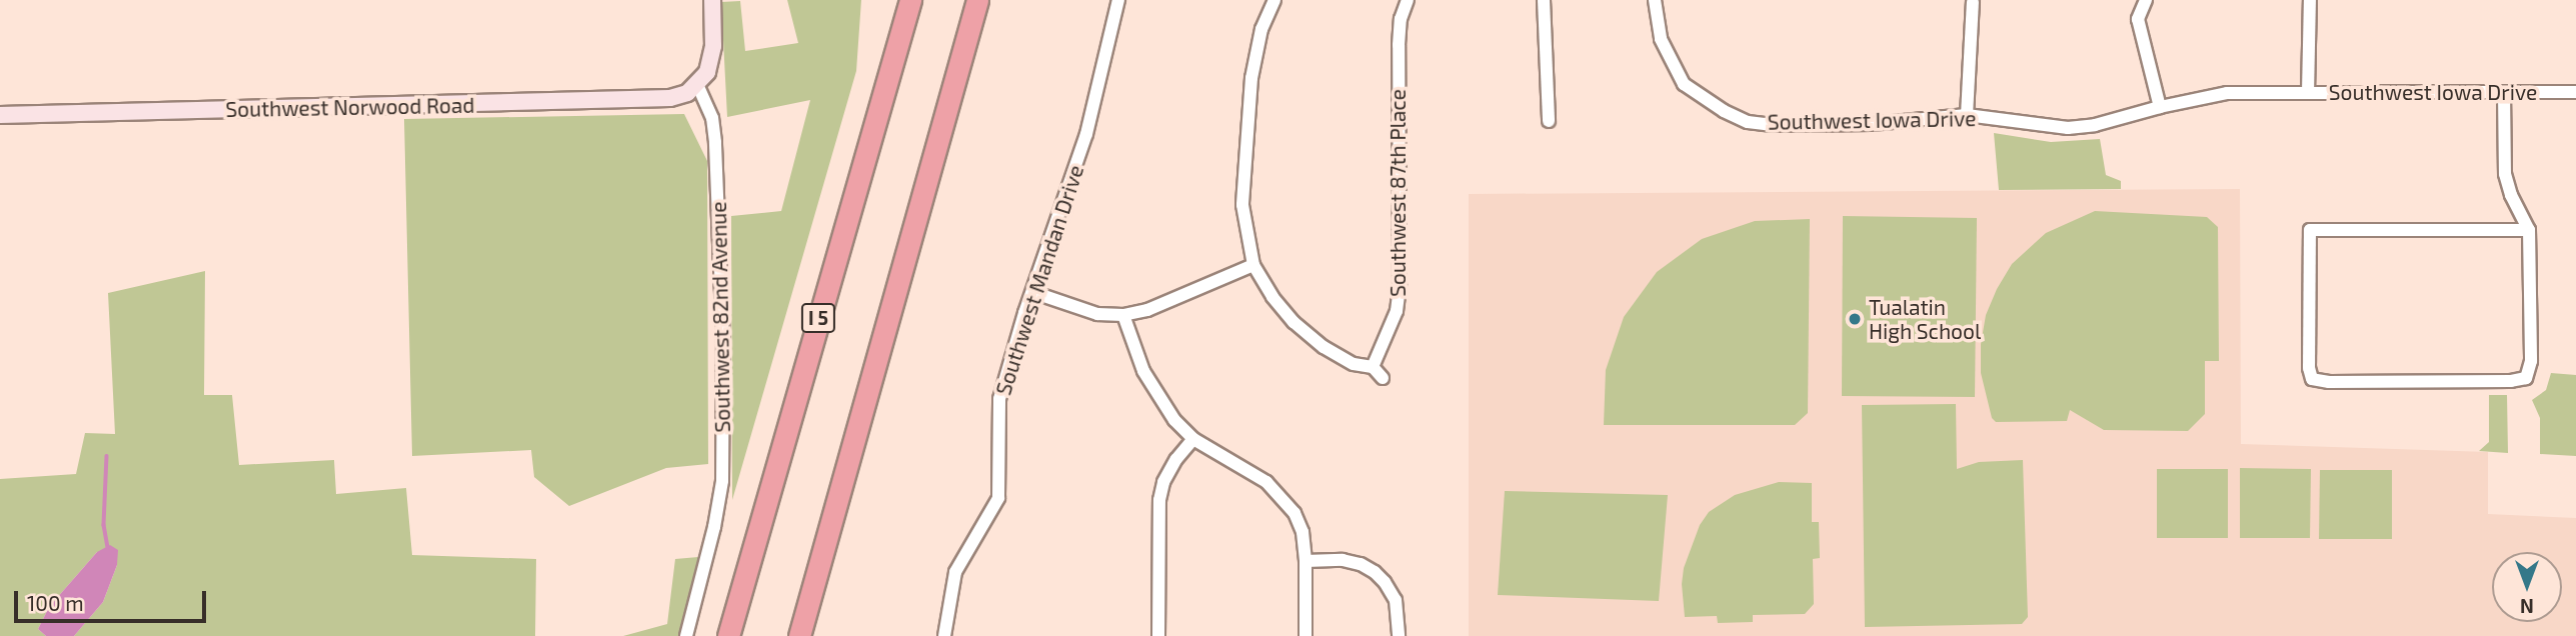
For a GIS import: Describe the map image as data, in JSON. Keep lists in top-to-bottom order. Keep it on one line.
{"streets":{"highway":["I 5"],"street":["Southwest Iowa Drive","Southwest Norwood Road","Southwest 87th Place","Southwest Mandan Drive","Southwest 82nd Avenue"]},"crossings":[["Southwest Norwood Road","Southwest 82nd Avenue"]],"places":["Tualatin High School"],"scale_bar":"100 m","north":"bottom"}
